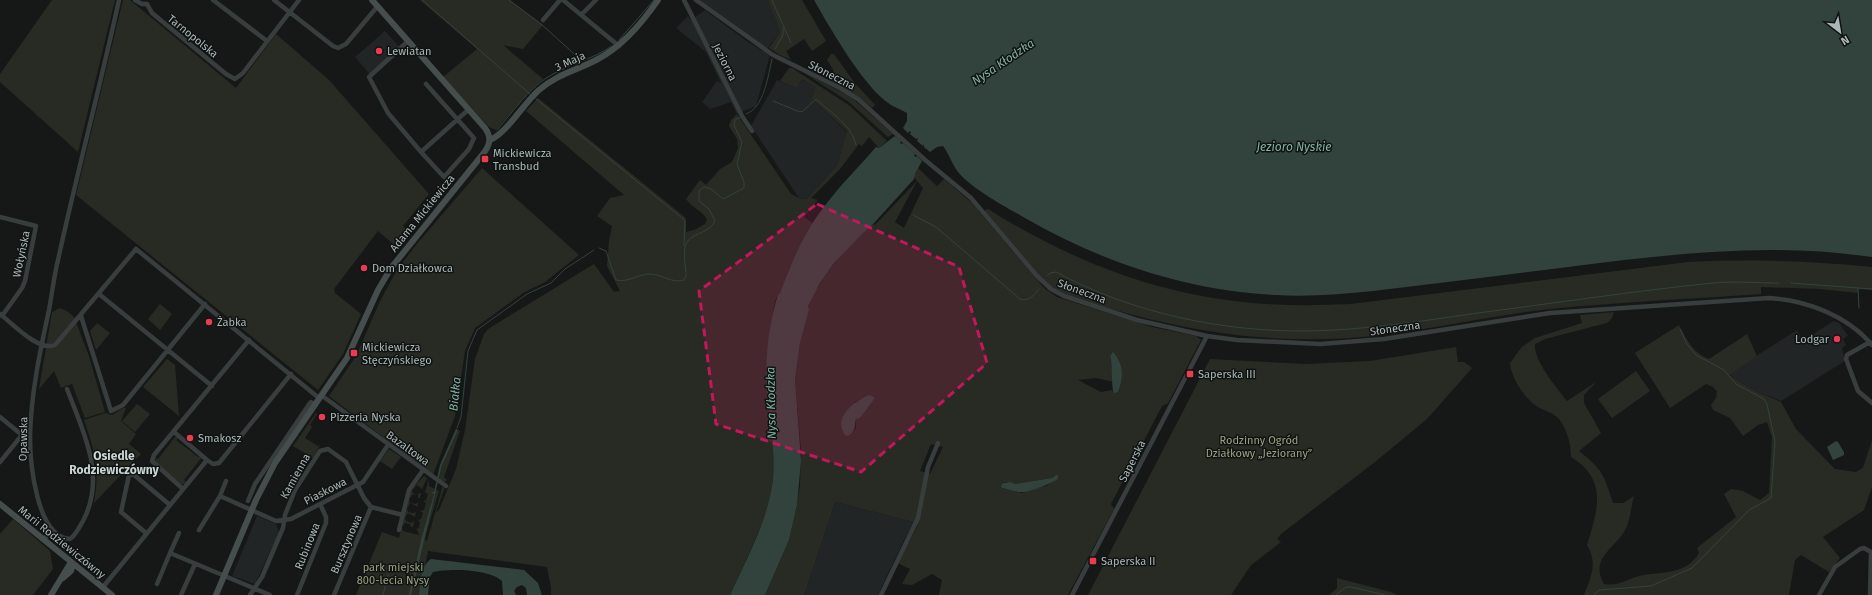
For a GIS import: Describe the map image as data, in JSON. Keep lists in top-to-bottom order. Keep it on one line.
{"streets":{"street":["Tarnopolska","3 Maja","Jeziorna","Słoneczna","Adama Mickiewicza","Wołyńska","Opawska","Bazaltowa","Saperska","Kamienna","Piaskowa","Marii Rodziewiczówny","Bursztynowa","Rubinowa"]},"crossings":[["3 Maja","Adama Mickiewicza"],["Słoneczna","Saperska"],["Adama Mickiewicza","Bazaltowa"],["Bazaltowa","Piaskowa"],["Kamienna","Piaskowa"],["Kamienna","Bursztynowa"],["Piaskowa","Rubinowa"]],"districts":["Osiedle Rodziewiczówny"],"water":["Nysa Kłodzka","Jezioro Nyskie","Białka"],"parks":["Rodzinny Ogród Działkowy „Jeziorany”","park miejski 800-lecia Nysy"],"places":{"other":["Lewiatan","Dom Działkowca","Żabka","Lodgar","Pizzeria Nyska","Smakosz"],"transit":["Mickiewicza Transbud","Mickiewicza Stęczyńskiego","Saperska III","Saperska II"]},"north":"bottom right"}
